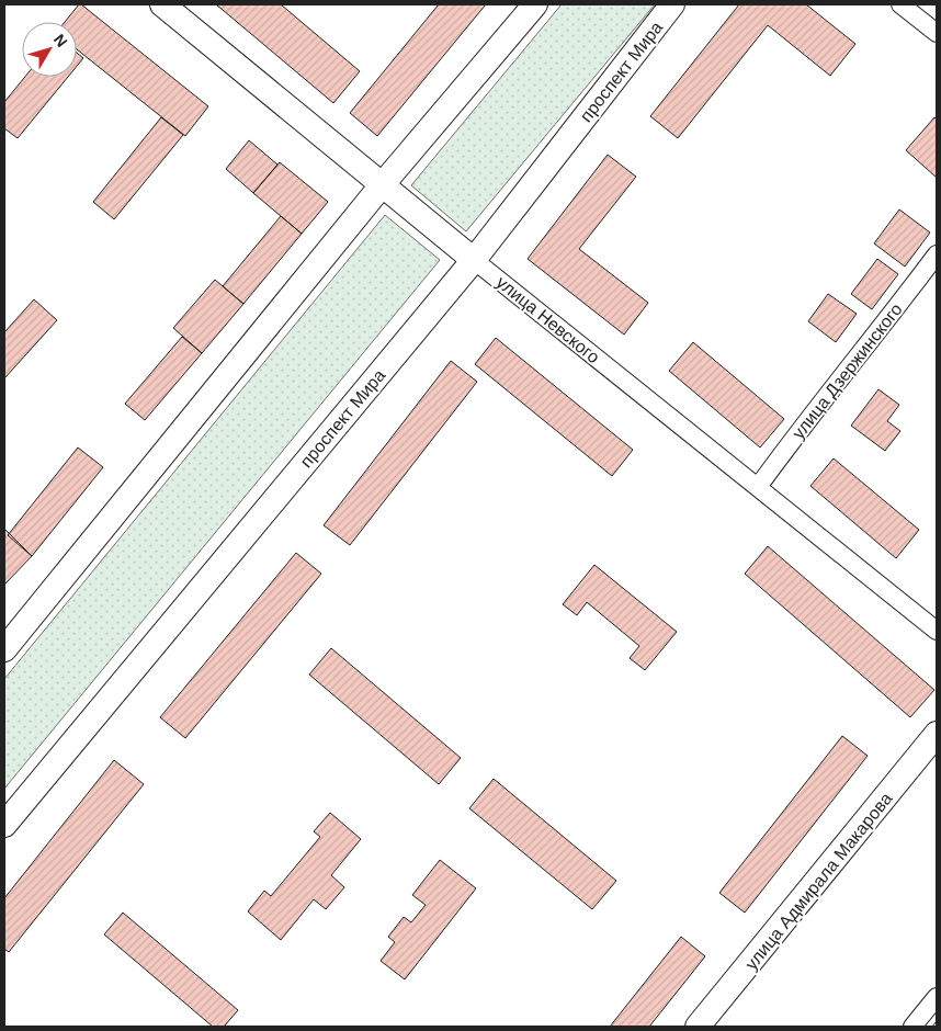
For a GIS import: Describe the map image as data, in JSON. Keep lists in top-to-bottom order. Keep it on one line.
{"streets":{"main road":["проспект Мира","улица Невского","улица Адмирала Макарова"],"street":["улица Дзержинского"]},"crossings":[["проспект Мира","улица Невского"],["улица Невского","улица Дзержинского"]],"north":"top right"}
